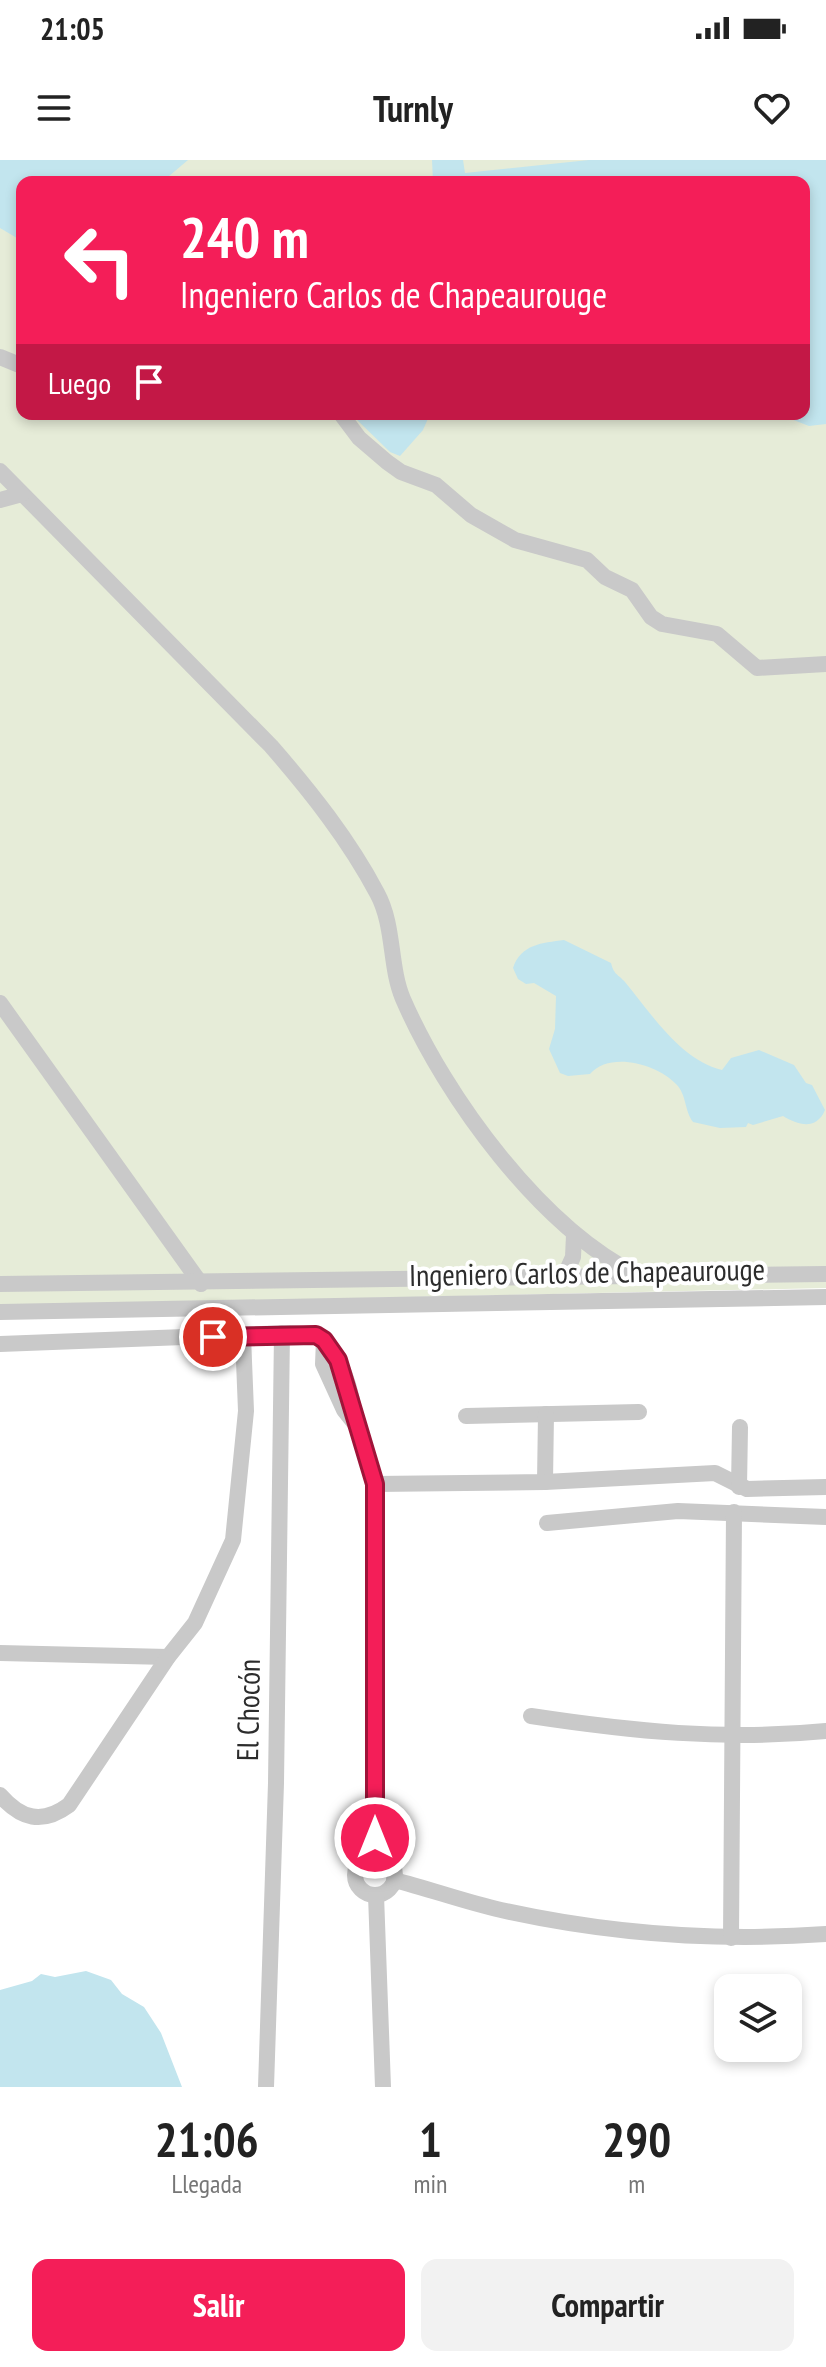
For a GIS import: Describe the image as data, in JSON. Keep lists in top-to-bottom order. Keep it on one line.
{"streets":{"street":["Ingeniero Carlos de Chapeaurouge","El Chocón"]},"page":{"status":"21:05","header":"Turnly","turn":["240 m","Ingeniero Carlos de Chapeaurouge"],"then":"Luego","eta":["21:06","Llegada","1","min","290","m"],"buttons":["Salir","Compartir"]}}
